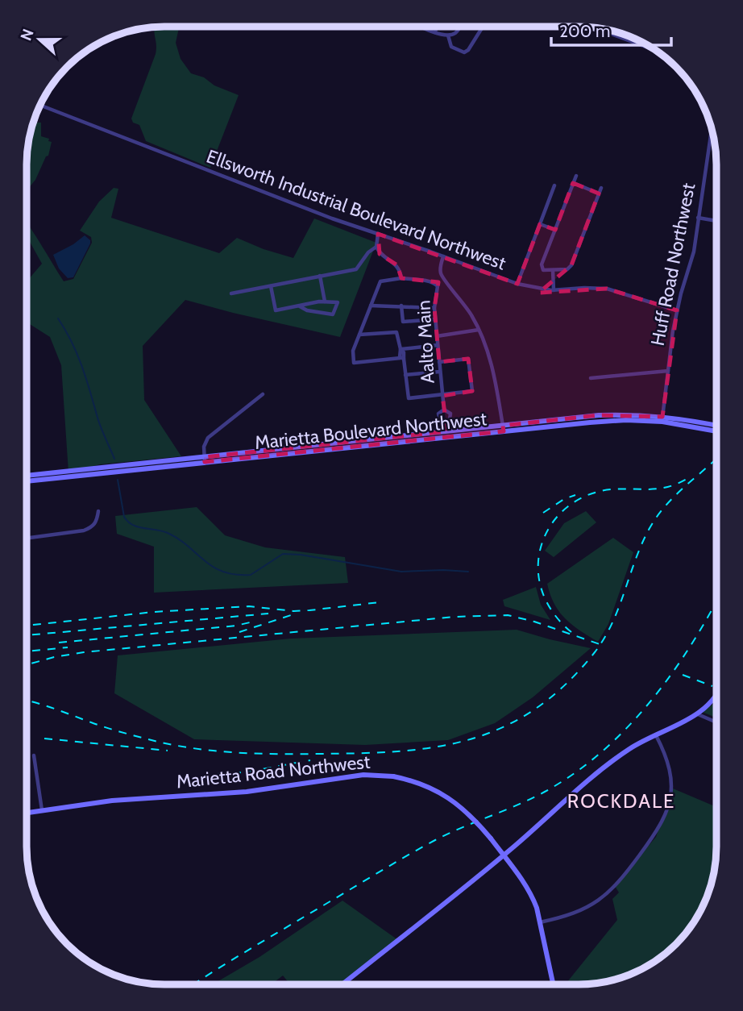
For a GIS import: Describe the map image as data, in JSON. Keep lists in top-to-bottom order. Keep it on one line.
{"streets":{"main road":["Marietta Boulevard Northwest","Marietta Road Northwest"],"street":["Ellsworth Industrial Boulevard Northwest","Huff Road Northwest","Aalto Main"]},"crossings":[["Ellsworth Industrial Boulevard Northwest","Huff Road Northwest"]],"districts":["ROCKDALE"],"scale_bar":"200 m","north":"left"}
